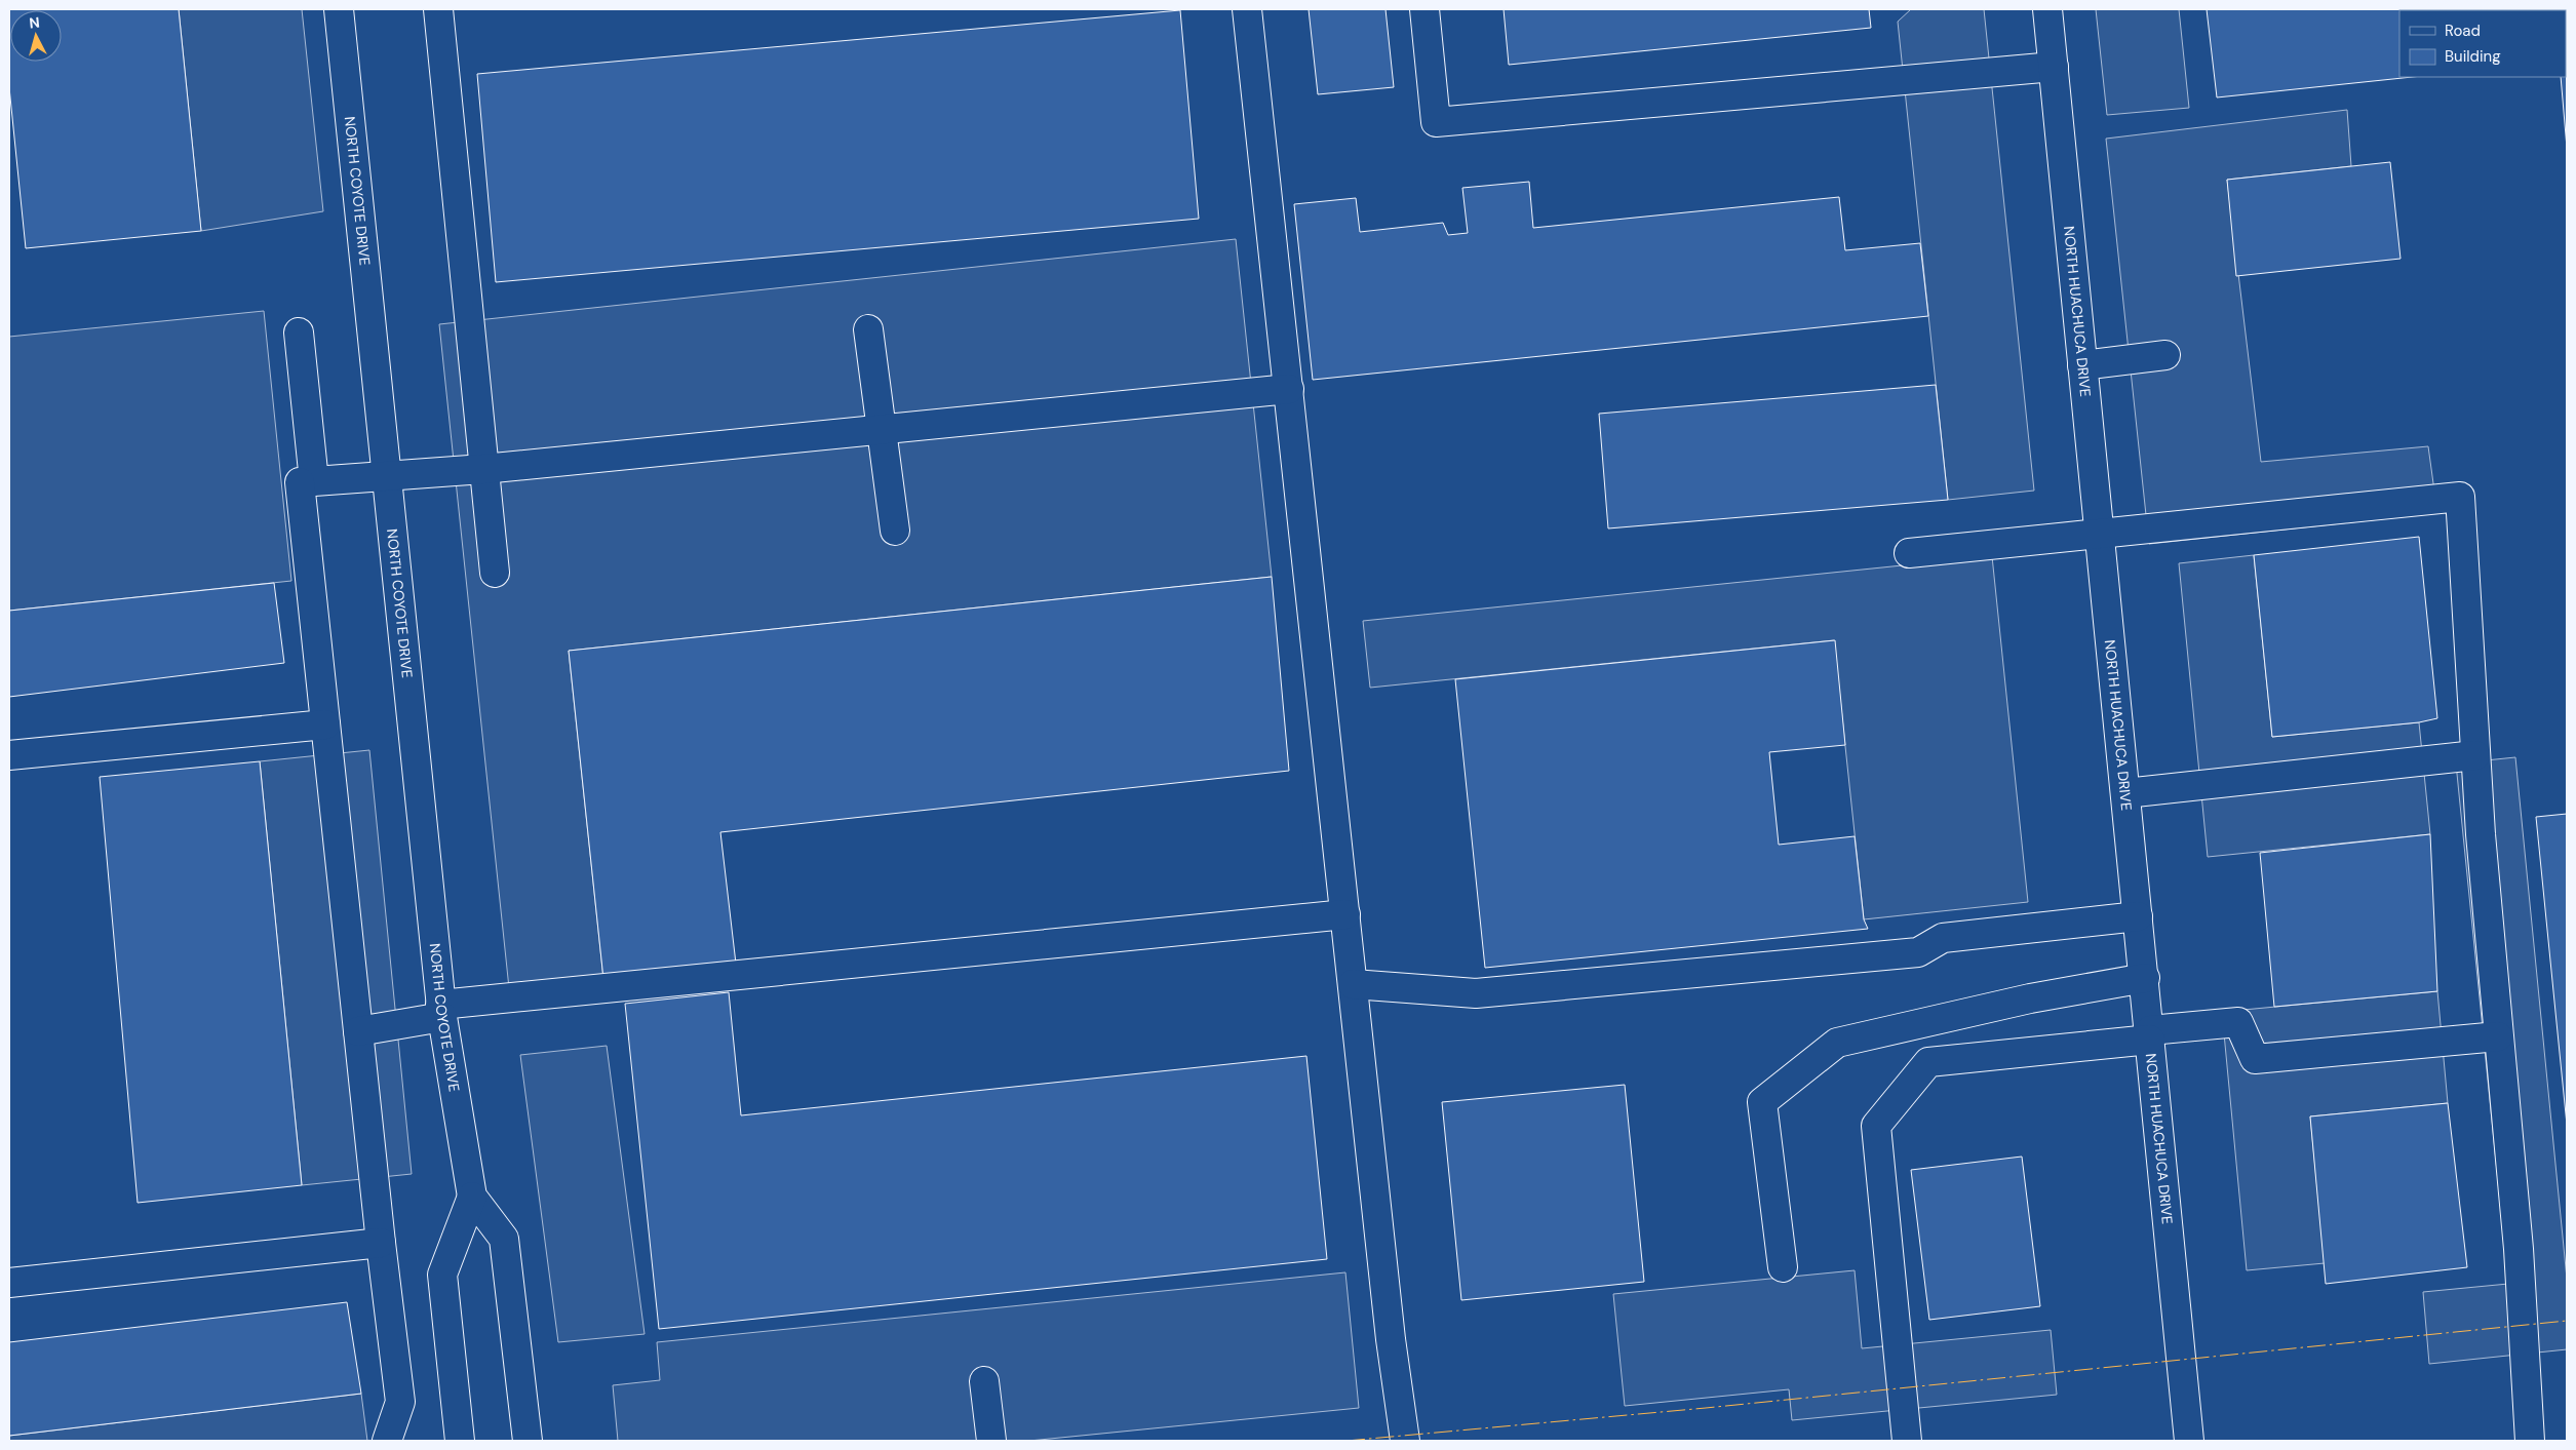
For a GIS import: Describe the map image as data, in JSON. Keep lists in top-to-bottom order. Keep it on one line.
{"streets":{"street":["NORTH COYOTE DRIVE","NORTH HUACHUCA DRIVE"]},"legend":["Road","Building"],"north":"top"}
